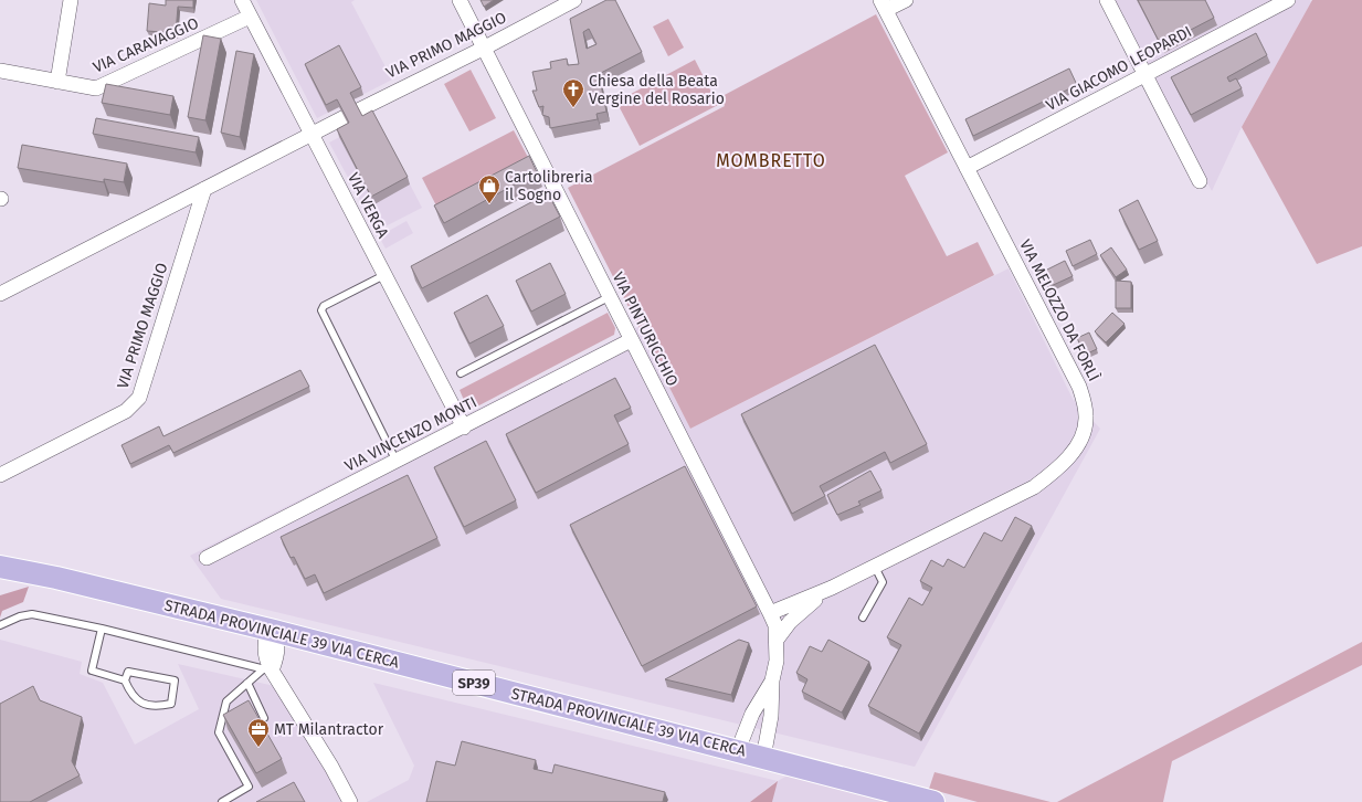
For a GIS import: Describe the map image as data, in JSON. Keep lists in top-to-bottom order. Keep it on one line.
{"streets":{"main road":["STRADA PROVINCIALE 39 VIA CERCA","SP39"],"street":["VIA CARAVAGGIO","VIA PRIMO MAGGIO","VIA GIACOMO LEOPARDI","VIA VERGA","VIA MELOZZO DA FORLÌ","VIA PINTURICCHIO","VIA VINCENZO MONTI"]},"crossings":[["VIA CARAVAGGIO","VIA VERGA"],["VIA PRIMO MAGGIO","VIA PINTURICCHIO"],["VIA GIACOMO LEOPARDI","VIA MELOZZO DA FORLÌ"],["VIA VERGA","VIA VINCENZO MONTI"],["VIA MELOZZO DA FORLÌ","VIA PINTURICCHIO"],["VIA PINTURICCHIO","VIA VINCENZO MONTI"]],"districts":["MOMBRETTO"],"places":{"church":["Chiesa della Beata Vergine del Rosario"],"shop":["Cartolibreria il Sogno"],"office":["MT Milantractor"]}}
